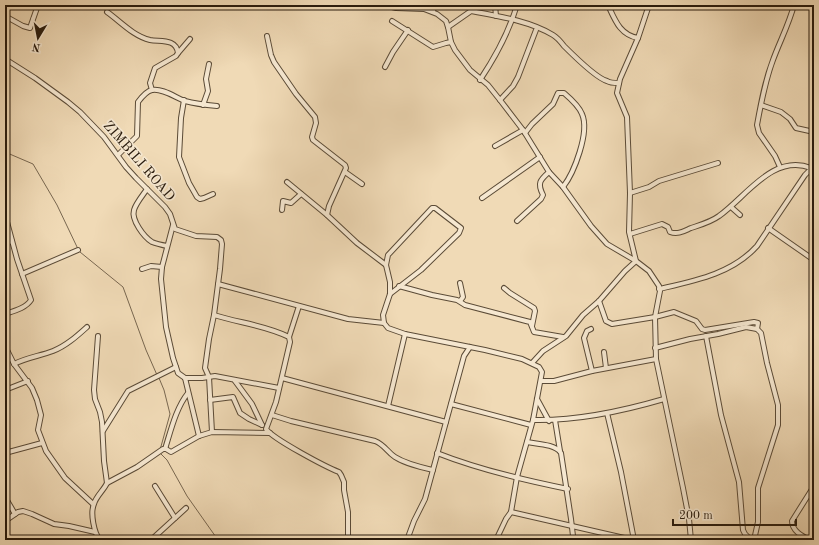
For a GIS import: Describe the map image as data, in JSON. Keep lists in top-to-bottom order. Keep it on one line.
{"streets":{"street":["ZIMBILI ROAD"]},"scale_bar":"200 m","north":"bottom"}
